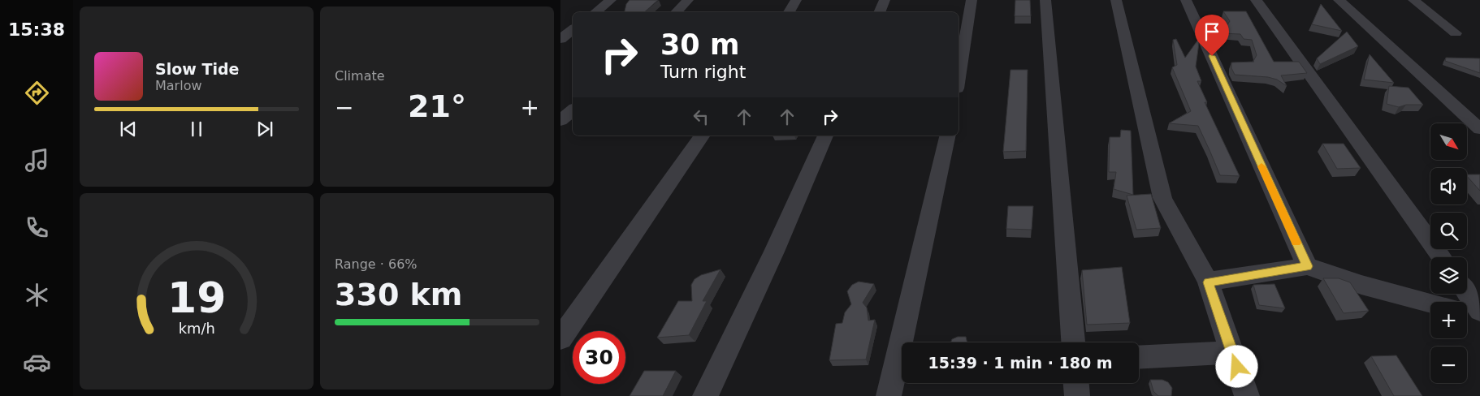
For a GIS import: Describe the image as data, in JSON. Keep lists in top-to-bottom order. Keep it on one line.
{"north":"bottom right","page":{"tabs":"15:38","tile":["Climate",["Range · 66%","330 km"]],"turn":["30 m","Turn right"],"song":["Slow Tide","Marlow"],"heat":["−","21°","+"],"map_buttons":["+","−"],"limit":"30","trip":"15:39 · 1 min · 180 m","gauge":["19","km/h"]}}
